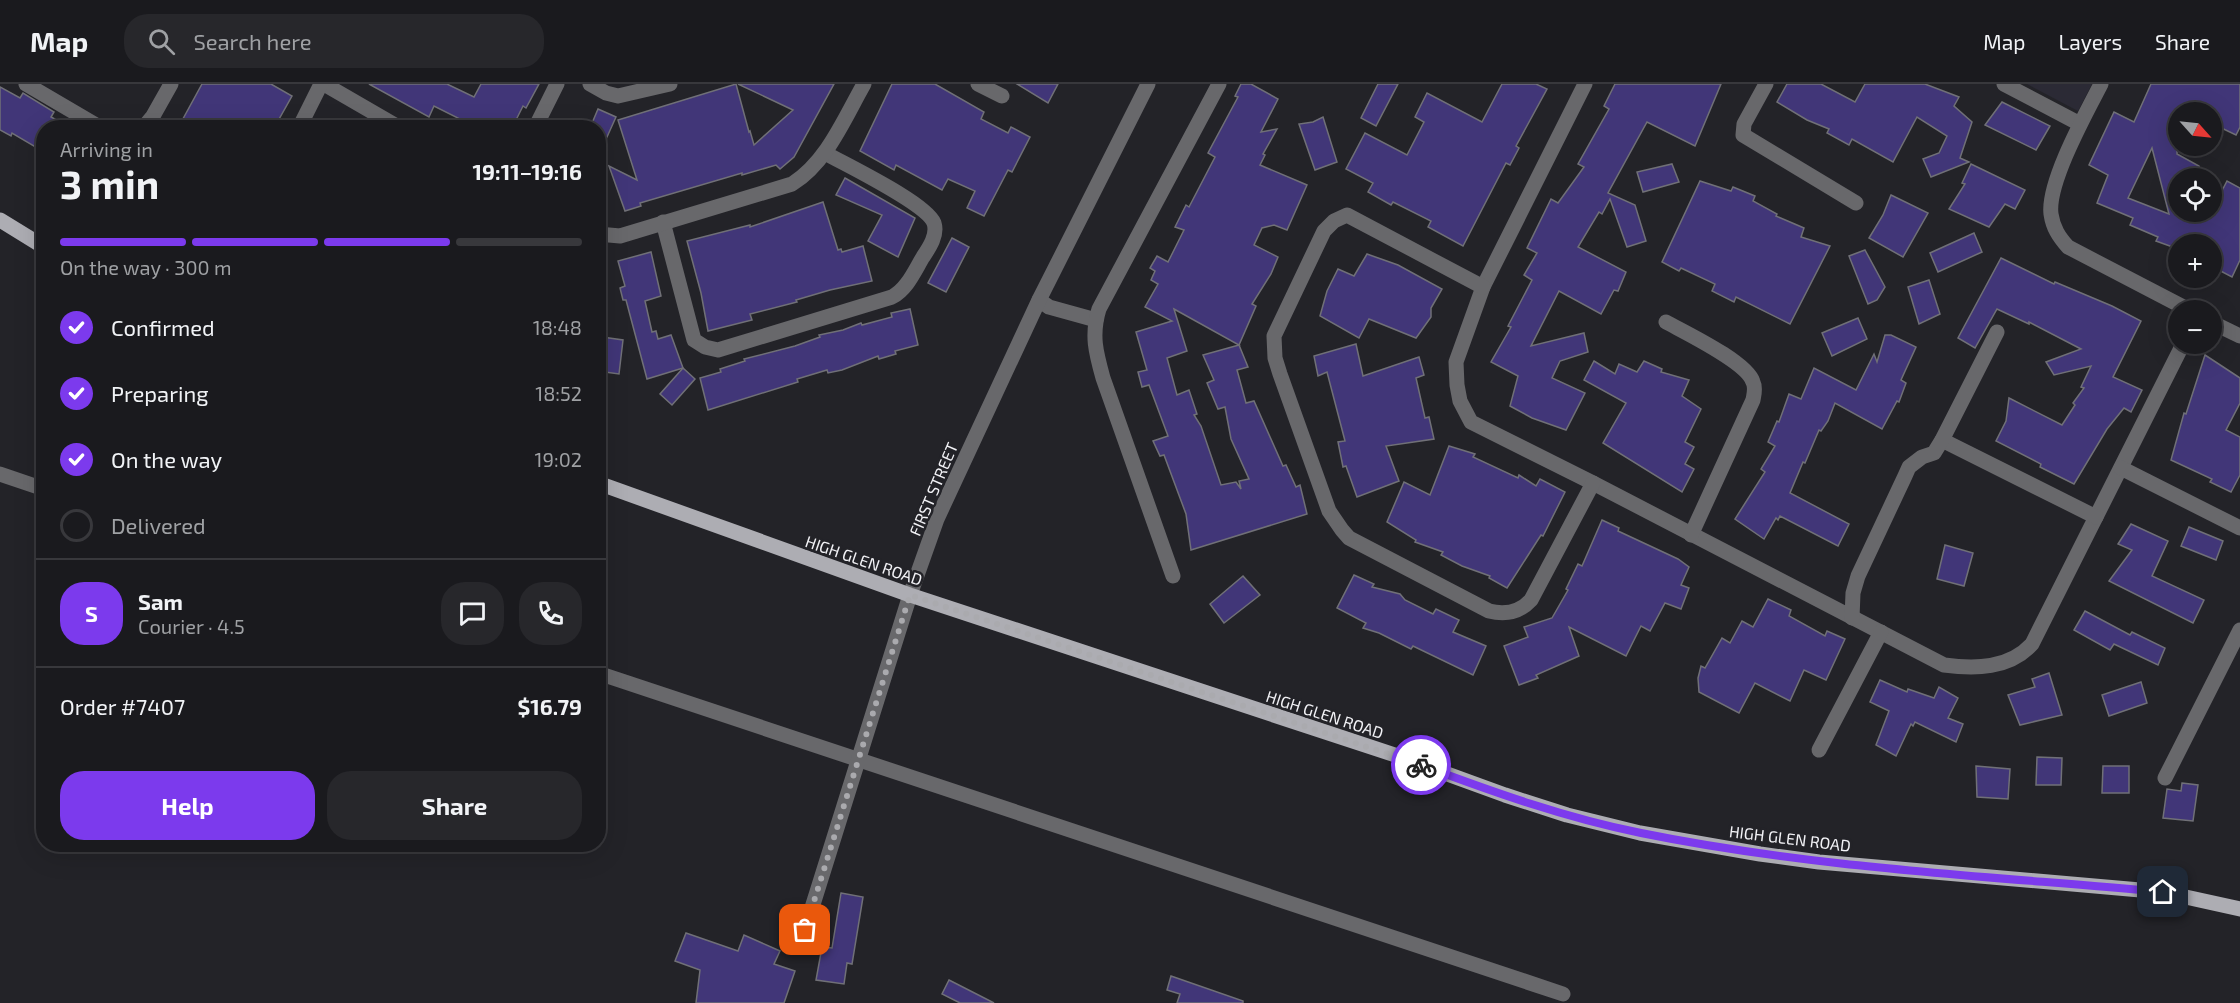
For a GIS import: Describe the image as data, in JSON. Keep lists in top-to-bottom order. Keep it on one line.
{"streets":{"main road":["HIGH GLEN ROAD"],"street":["FIRST STREET"]},"crossings":[["FIRST STREET","HIGH GLEN ROAD"]],"north":"bottom right","page":{"header":"Map","search":"Search here","nav":["Map","Layers","Share"],"map_buttons":["+","−"],"heading":["3 min","Arriving in","19:11–19:16"],"panel":["Sam","Courier · 4.5","Order #7407","$16.79"],"bar":"On the way · 300 m","list":[["Confirmed","18:48"],["Preparing","18:52"],["On the way","19:02"],"Delivered"],"round":"S","buttons":["Help","Share"]}}
